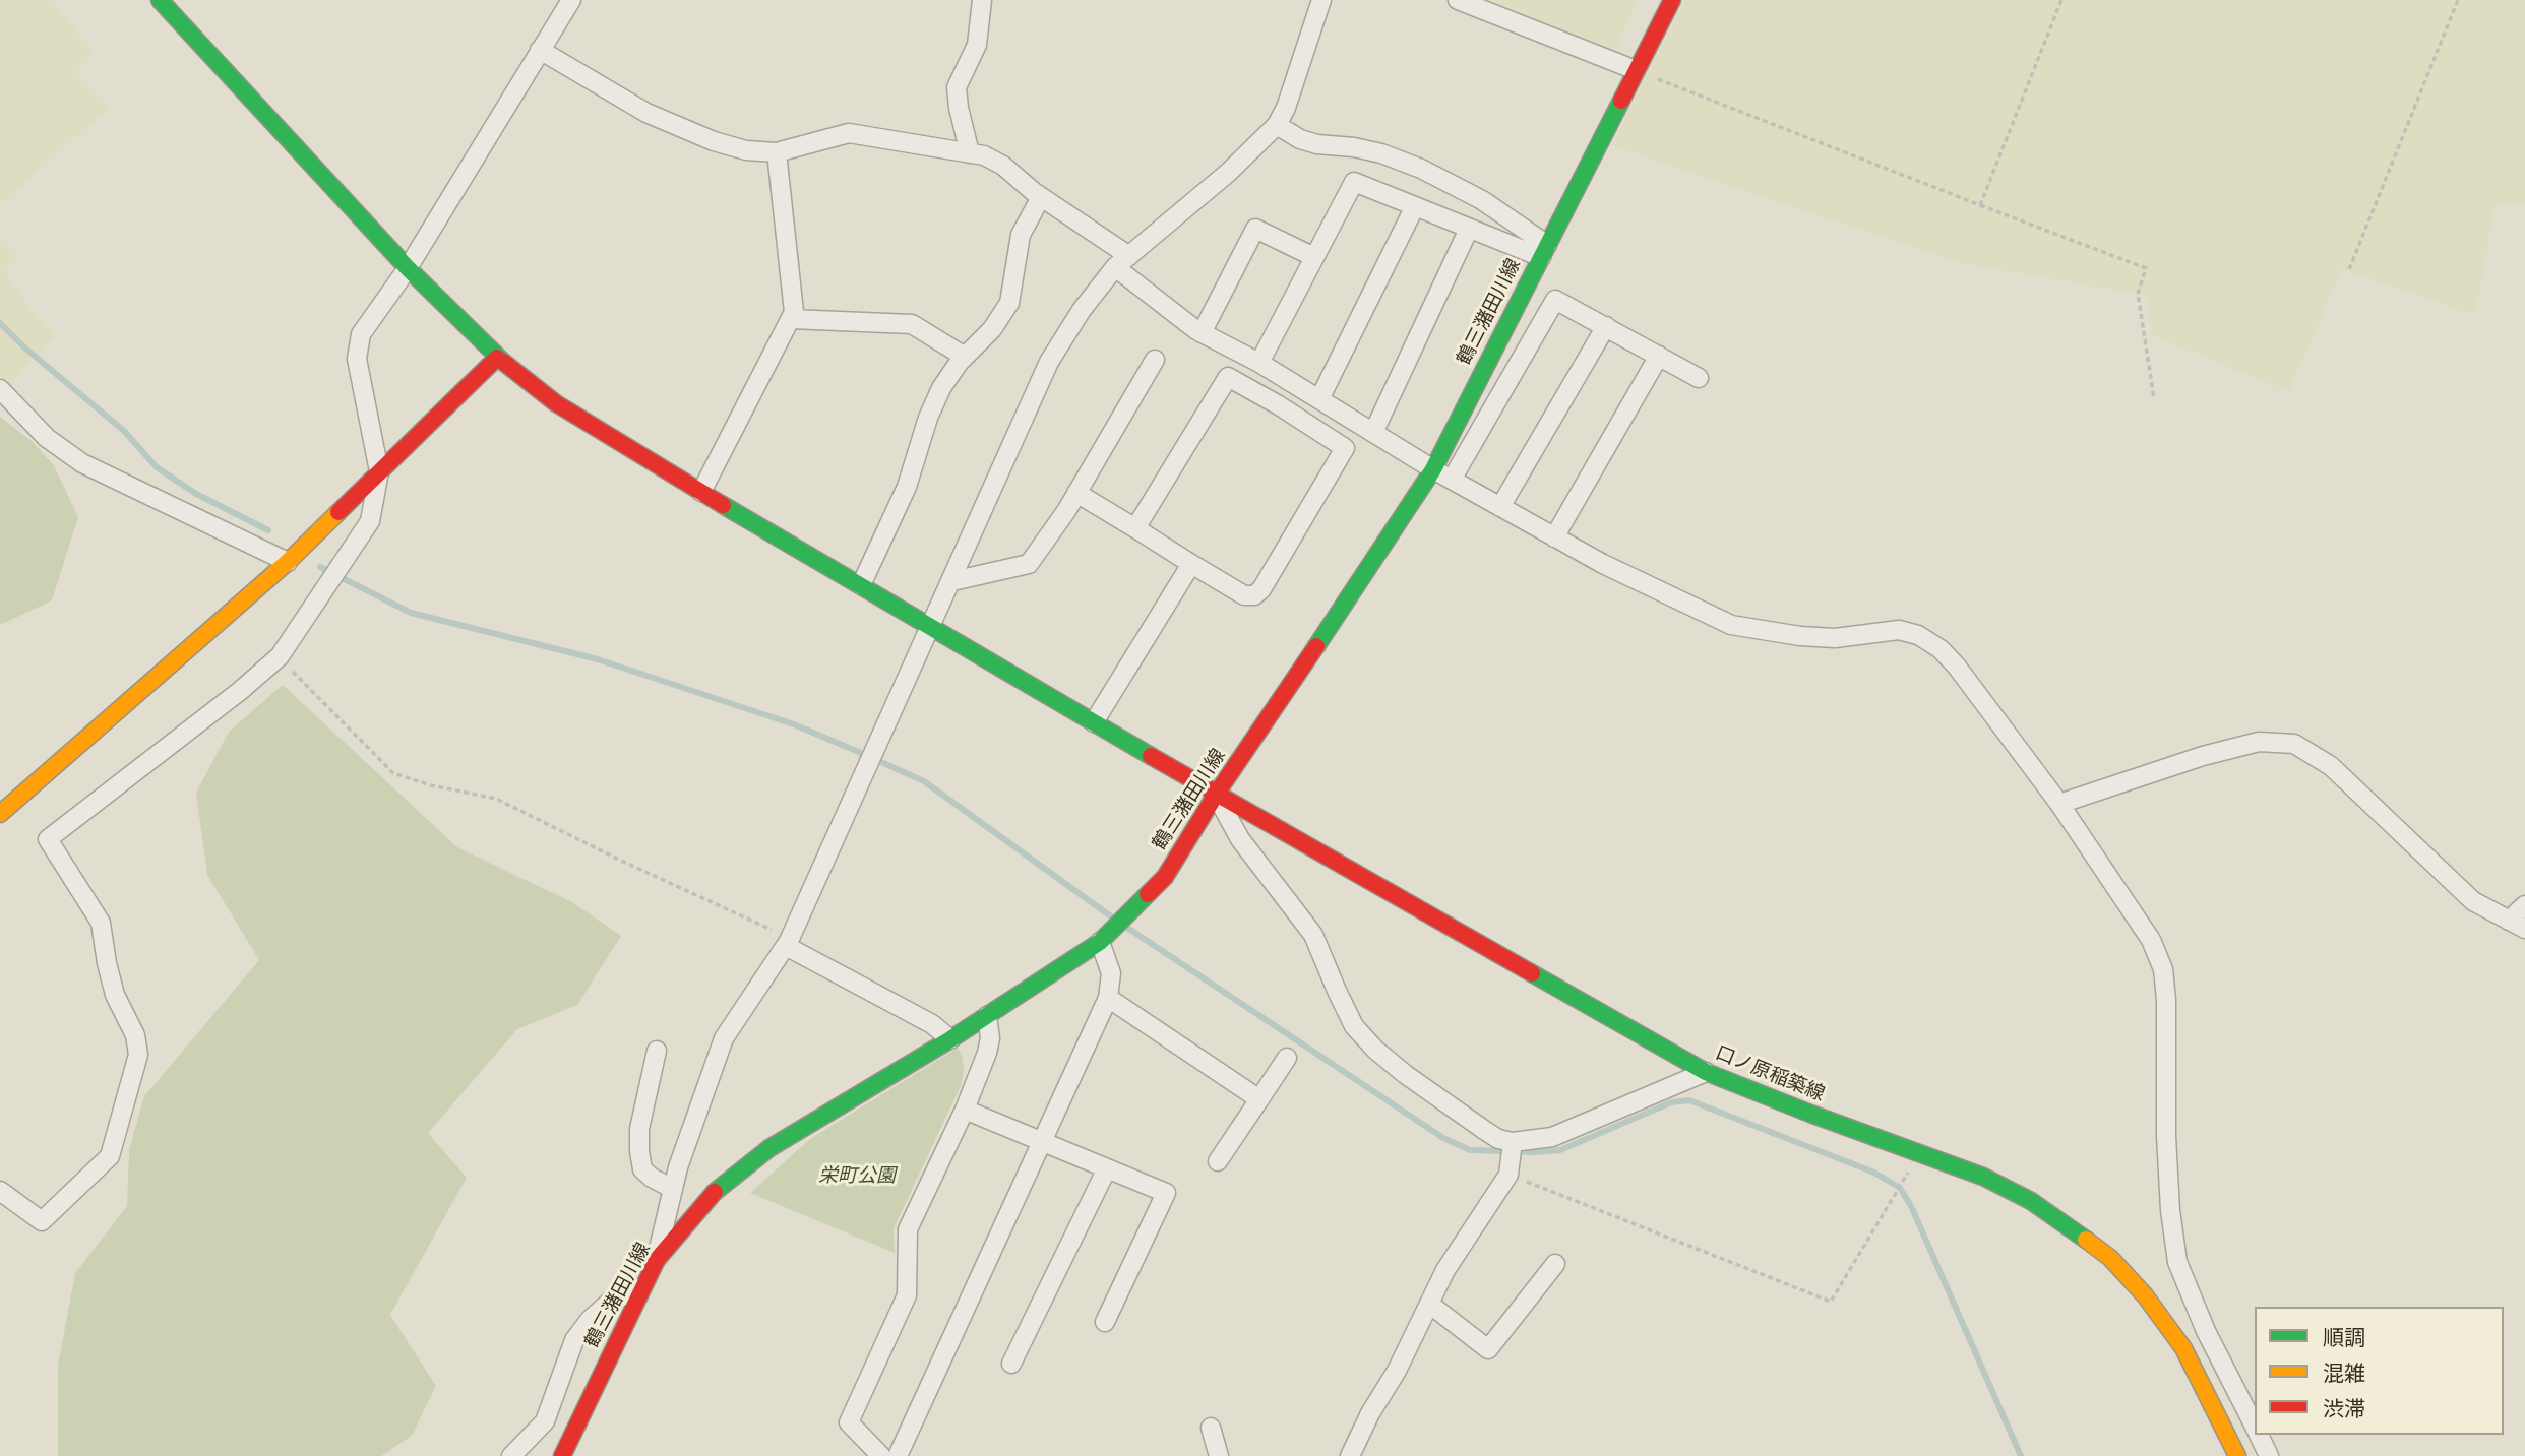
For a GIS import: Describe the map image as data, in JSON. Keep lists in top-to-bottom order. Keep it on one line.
{"streets":{"main road":["鶴三潴田川線","口ノ原稲築線"]},"crossings":[["鶴三潴田川線","口ノ原稲築線"]],"parks":["栄町公園"],"legend":["順調","混雑","渋滞"]}
